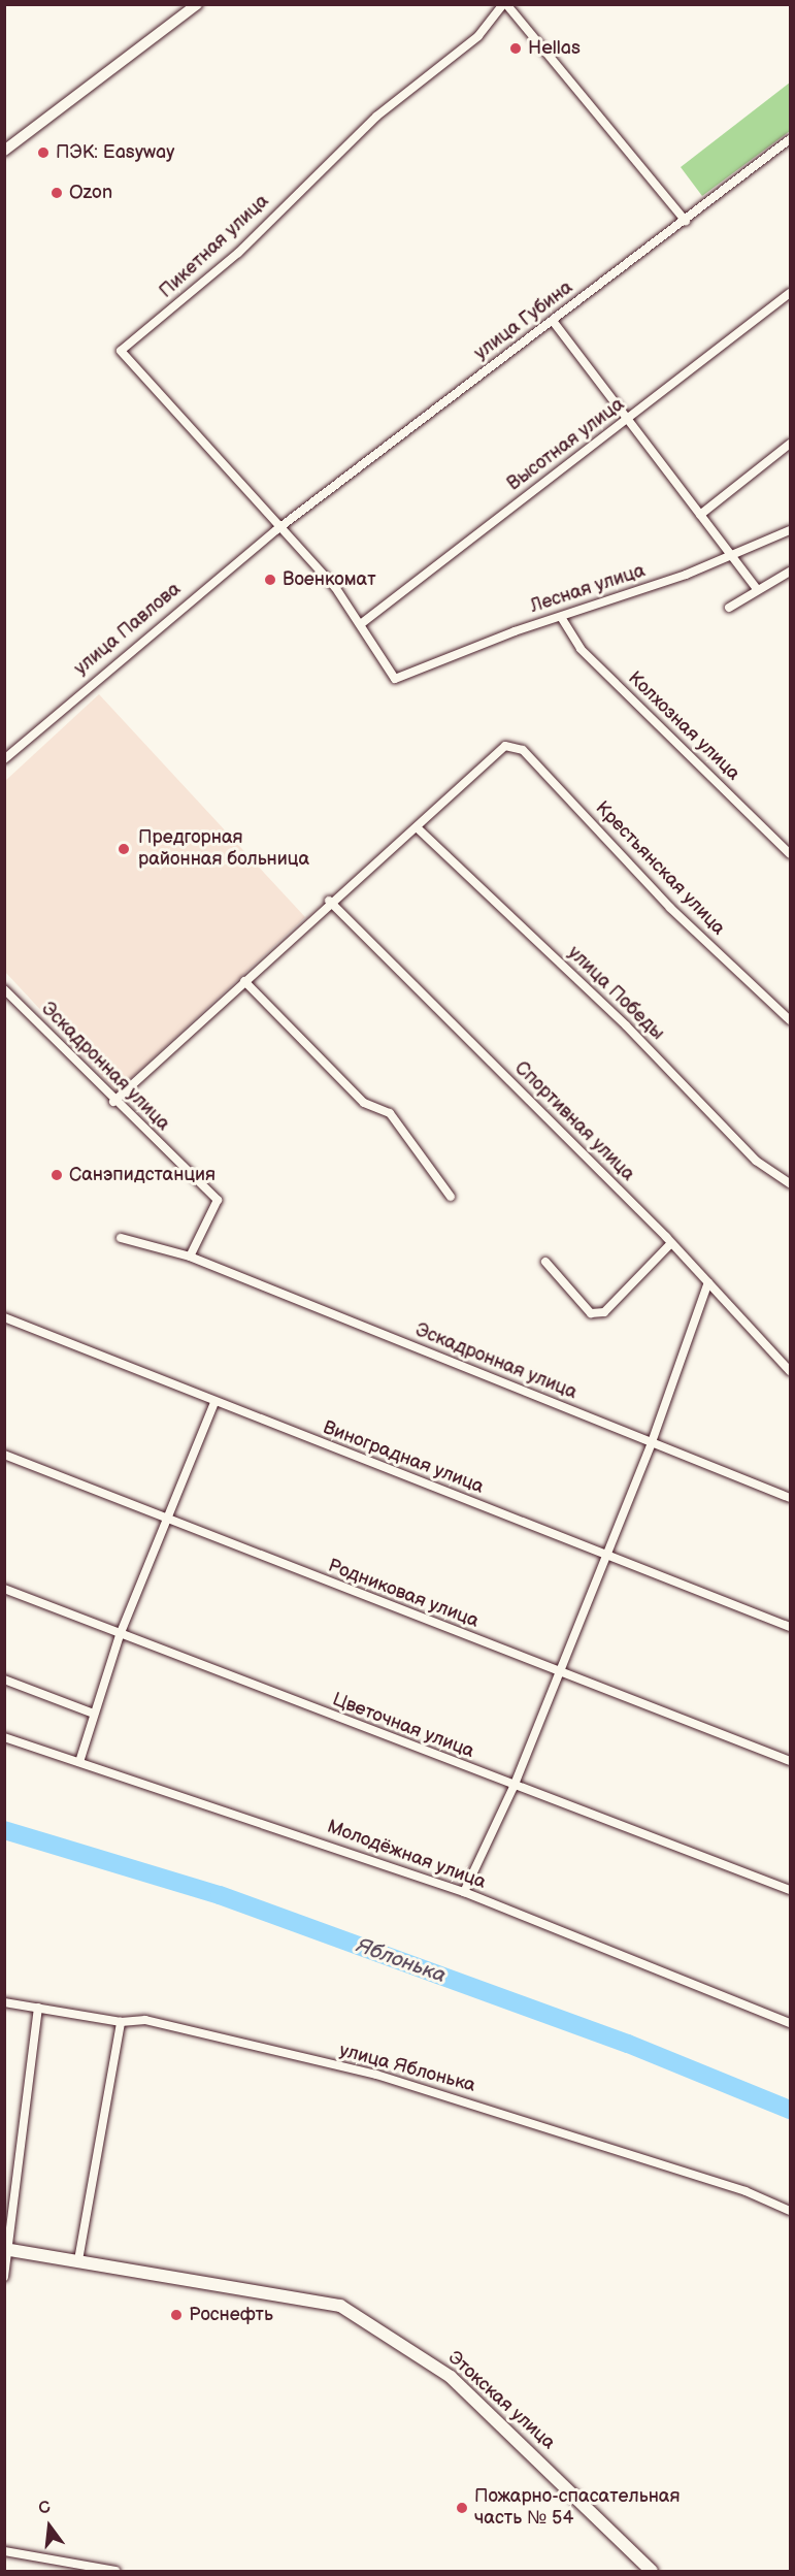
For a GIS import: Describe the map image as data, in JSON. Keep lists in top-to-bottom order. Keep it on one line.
{"streets":{"main road":["Этокская улица"],"street":["Пикетная улица","улица Губина","Высотная улица","Лесная улица","улица Павлова","Колхозная улица","Крестьянская улица","улица Победы","Эскадронная улица","Спортивная улица","Виноградная улица","Родниковая улица","Цветочная улица","Молодёжная улица","улица Яблонька"]},"crossings":[["Пикетная улица","улица Губина"],["Пикетная улица","улица Павлова"],["улица Губина","улица Павлова"],["Высотная улица","Лесная улица"],["Лесная улица","Колхозная улица"],["Крестьянская улица","улица Победы"]],"water":["Яблонька"],"places":["Hellas","ПЭК: Easyway","Ozon","Военкомат","Предгорная районная больница","Санэпидстанция","Роснефть","Пожарно-спасательная часть № 54"],"north":"top"}
